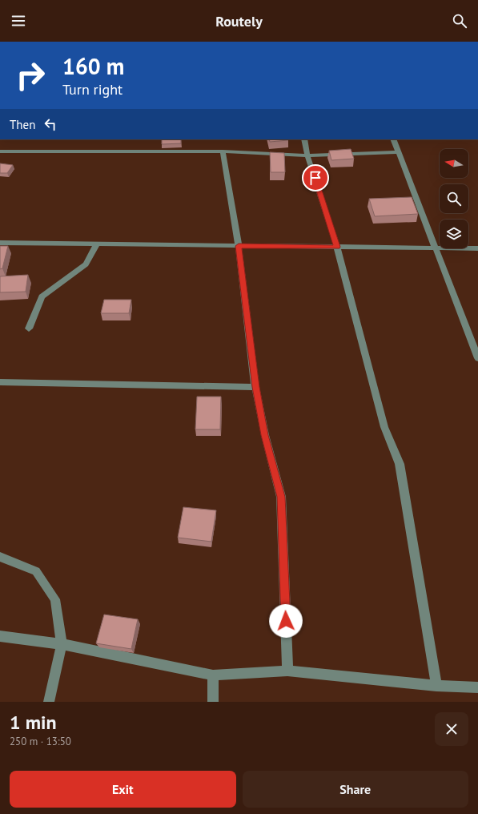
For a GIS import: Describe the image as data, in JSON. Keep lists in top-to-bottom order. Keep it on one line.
{"north":"left","page":{"header":"Routely","turn":["160 m","Turn right"],"then":"Then","heading":["1 min","250 m · 13:50"],"buttons":["Exit","Share"]}}
